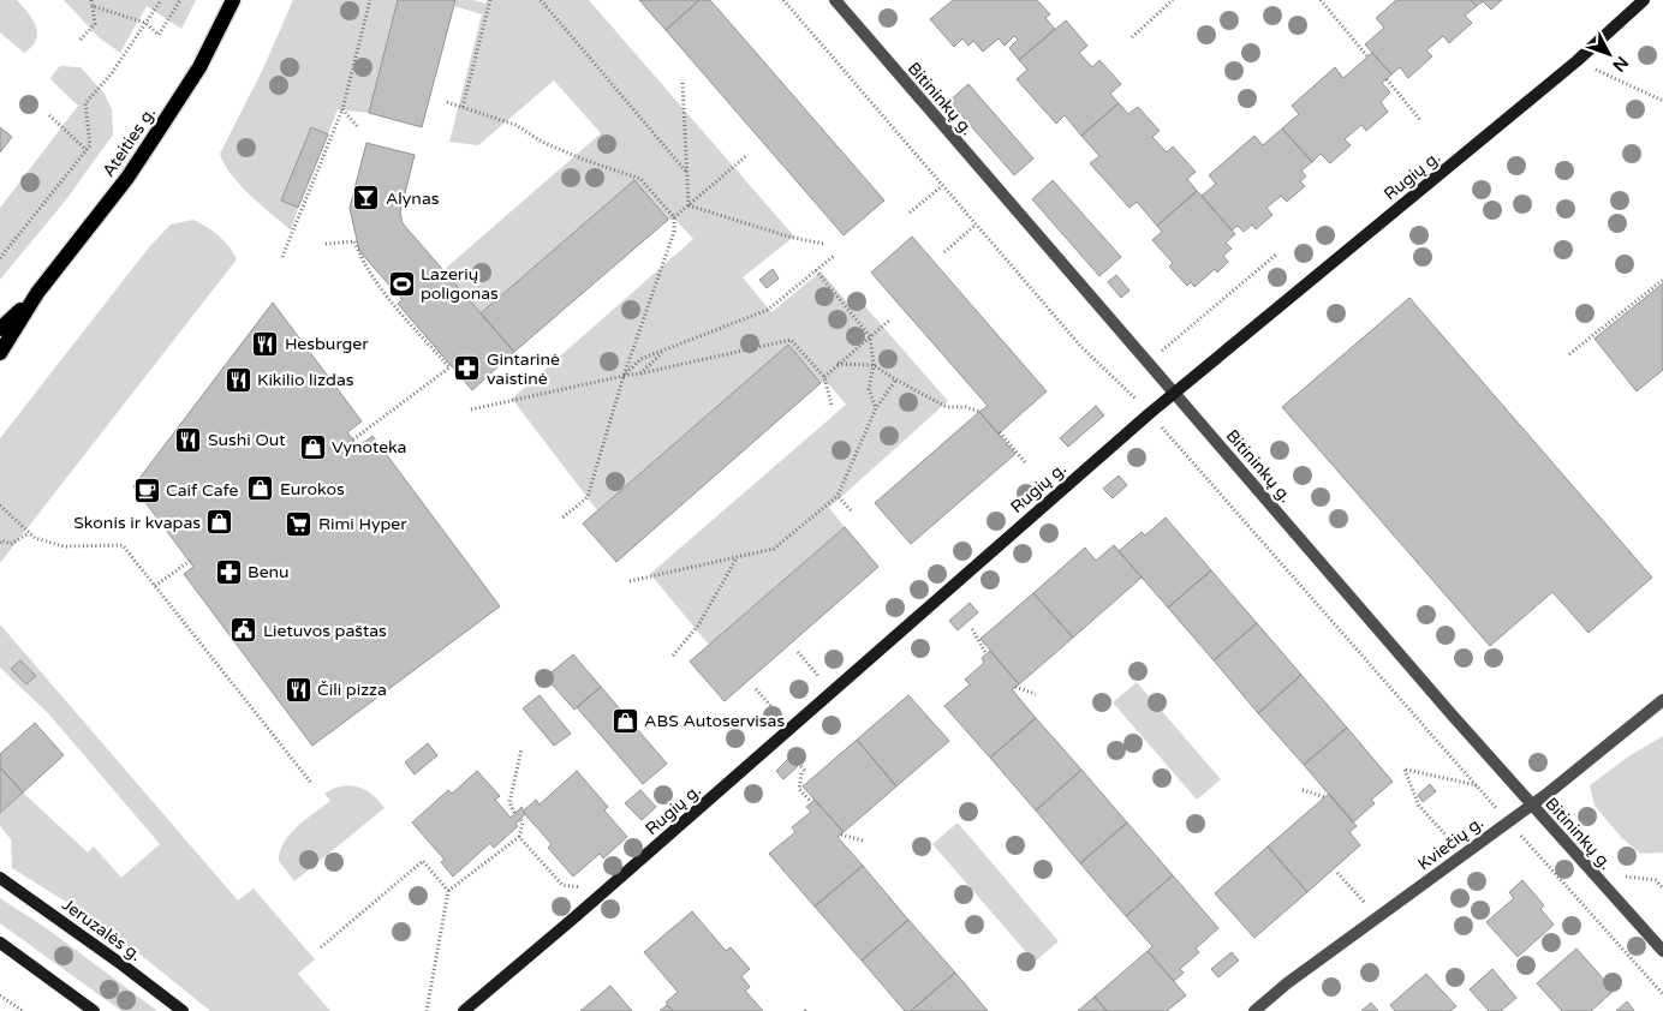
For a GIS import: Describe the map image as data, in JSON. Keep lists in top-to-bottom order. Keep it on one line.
{"streets":{"main road":["Ateities g."],"street":["Bitininkų g.","Rugių g.","Kviečių g.","Jeruzalės g."]},"crossings":[["Bitininkų g.","Rugių g."],["Bitininkų g.","Kviečių g."]],"places":{"bar":["Alynas"],"sports":["Lazerių poligonas"],"restaurant":["Hesburger","Kikilio lizdas","Sushi Out","Čili pizza"],"pharmacy":["Gintarinė vaistinė","Benu"],"shop":["Vynoteka","Eurokos","Skonis ir kvapas","ABS Autoservisas"],"cafe":["Caif Cafe"],"supermarket":["Rimi Hyper"],"public building":["Lietuvos paštas"]},"north":"bottom right"}
